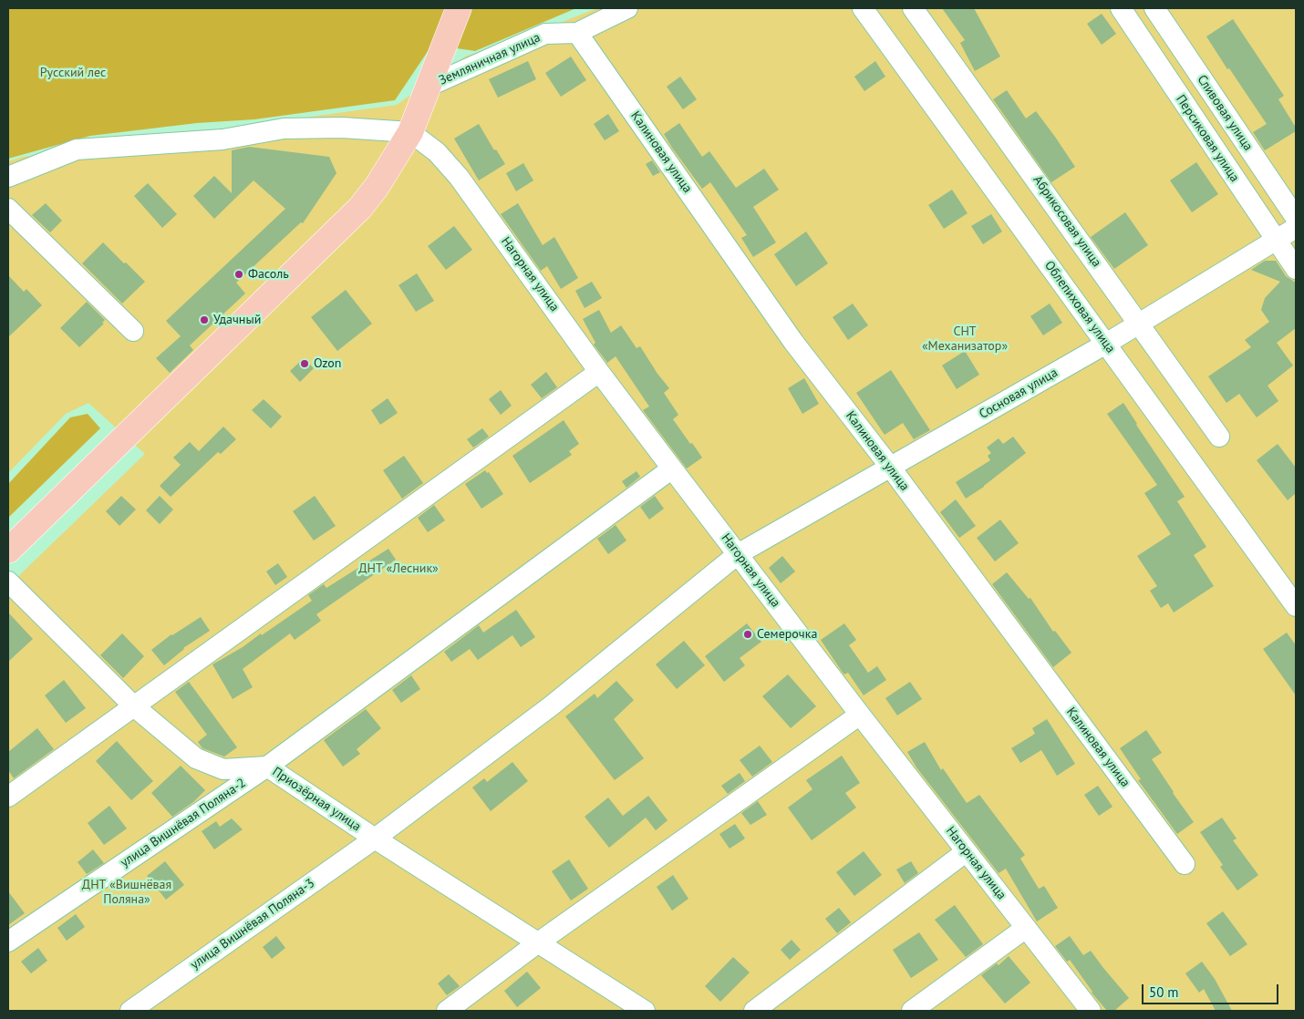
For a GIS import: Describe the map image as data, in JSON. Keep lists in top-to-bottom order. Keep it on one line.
{"streets":{"street":["Земляничная улица","Сливовая улица","Персиковая улица","Калиновая улица","Абрикосовая улица","Нагорная улица","Облепиховая улица","Сосновая улица","Приозёрная улица","улица Вишнёвая Поляна-2","улица Вишнёвая Поляна-3"]},"crossings":[["Земляничная улица","Калиновая улица"],["Персиковая улица","Сосновая улица"],["Калиновая улица","Сосновая улица"],["Абрикосовая улица","Сосновая улица"],["Нагорная улица","Сосновая улица"],["Нагорная улица","улица Вишнёвая Поляна-2"],["Нагорная улица","улица Вишнёвая Поляна-3"],["Облепиховая улица","Сосновая улица"],["Сосновая улица","улица Вишнёвая Поляна-3"],["Приозёрная улица","улица Вишнёвая Поляна-2"],["Приозёрная улица","улица Вишнёвая Поляна-3"]],"parks":["Русский лес","СНТ «Механизатор»","ДНТ «Лесник»","ДНТ «Вишнёвая Поляна»"],"places":["Фасоль","Удачный","Ozon","Семерочка"],"scale_bar":"50 m"}
